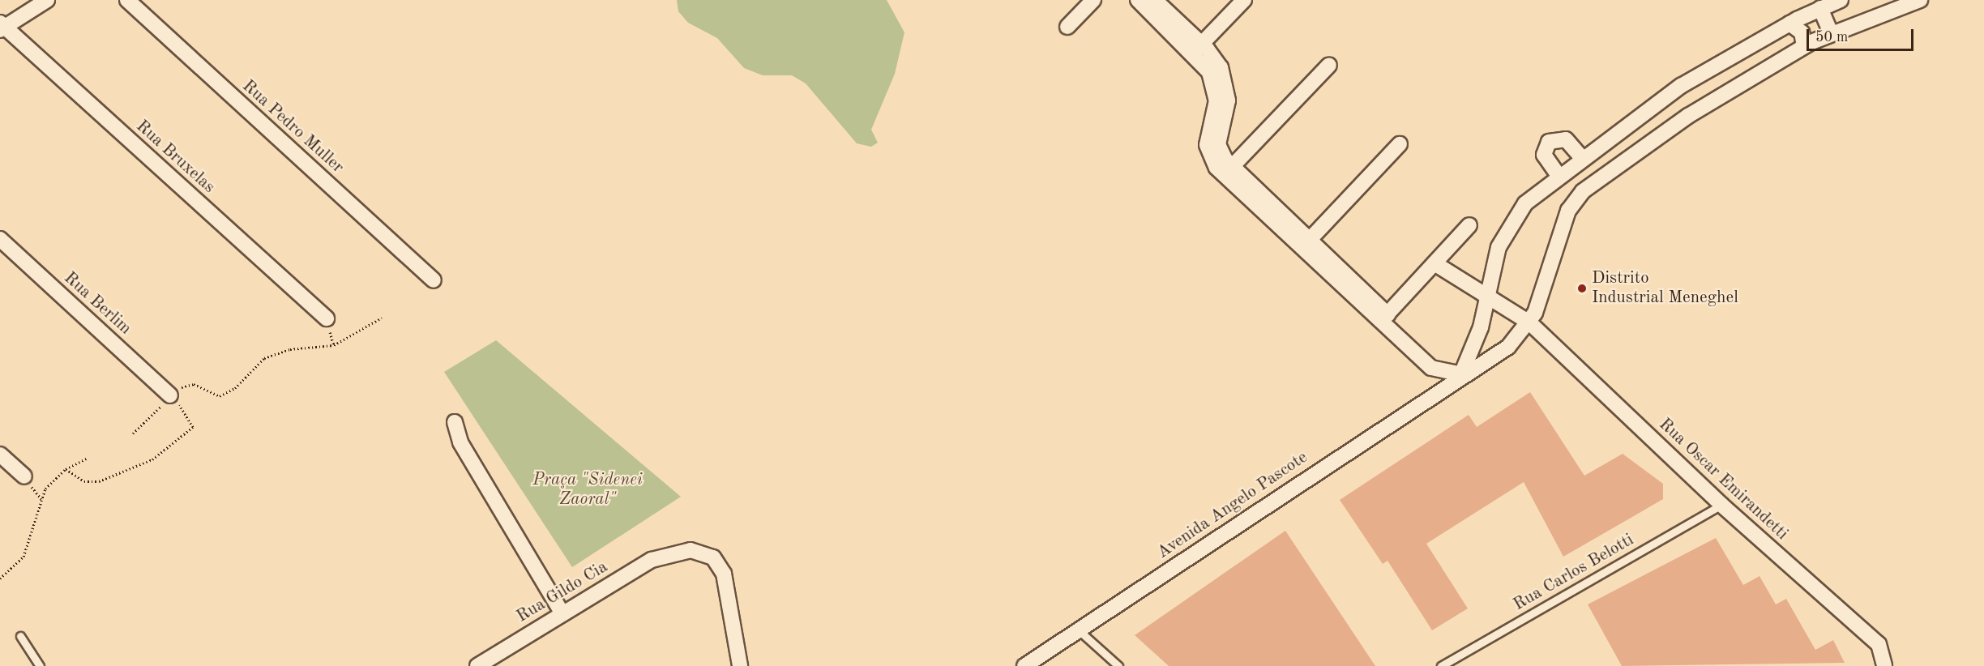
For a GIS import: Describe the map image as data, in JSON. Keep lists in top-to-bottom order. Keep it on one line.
{"streets":{"street":["Rua Pedro Muller","Rua Bruxelas","Rua Berlim","Rua Oscar Emirandetti","Avenida Angelo Pascote","Rua Gildo Cia"],"lane":["Rua Carlos Belotti"]},"crossings":[["Rua Oscar Emirandetti","Avenida Angelo Pascote"],["Rua Oscar Emirandetti","Rua Carlos Belotti"]],"parks":["Praça \"Sidenei Zaoral\""],"places":["Distrito Industrial Meneghel"],"scale_bar":"50 m"}
